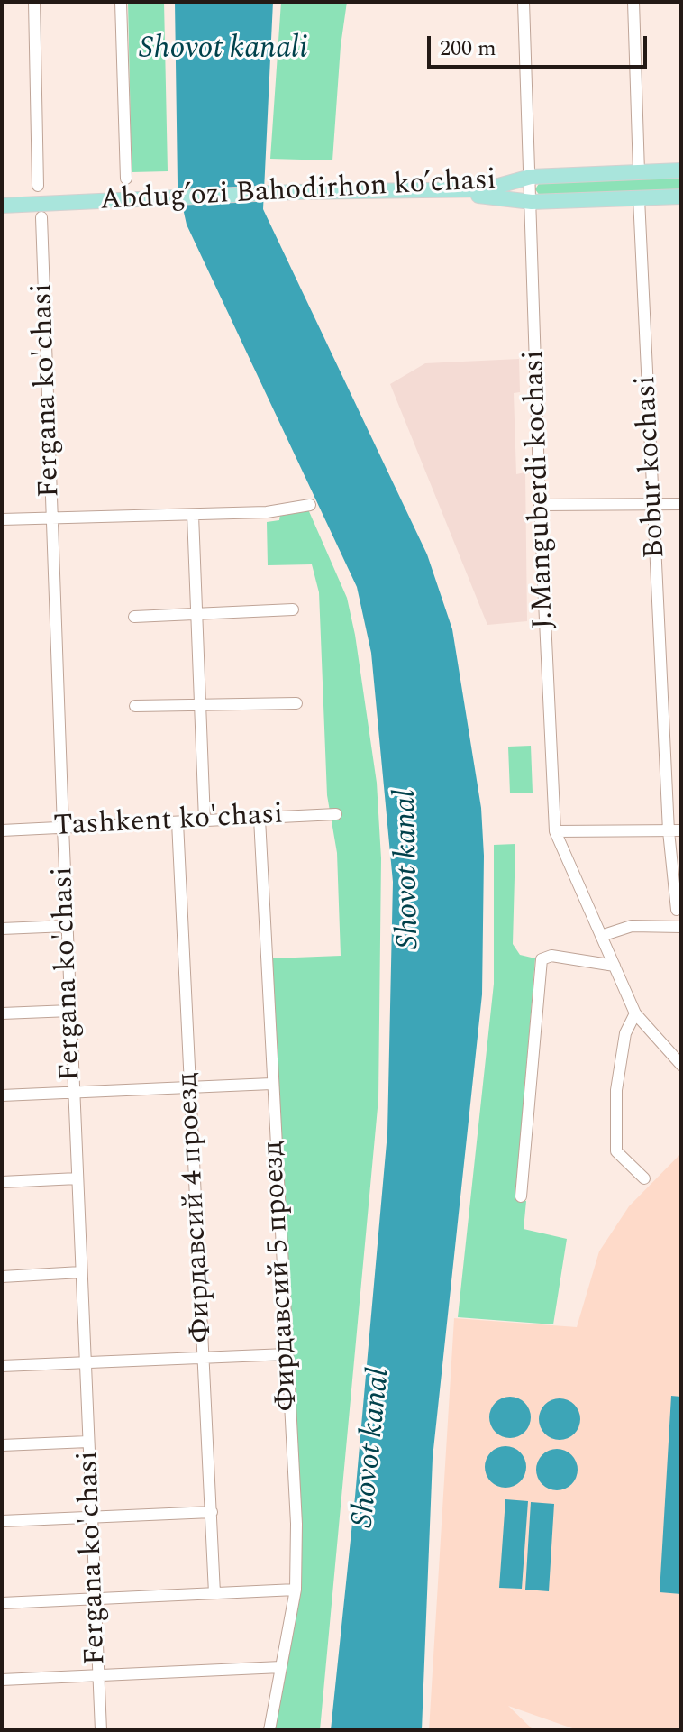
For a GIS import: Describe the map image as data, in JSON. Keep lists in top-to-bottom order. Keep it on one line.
{"streets":{"main road":["Abdug’ozi Bahodirhon ko’chasi"],"street":["Fergana ko'chasi","Bobur kochasi","J.Manguberdi kochasi","Tashkent ko'chasi","Фирдавсий 4 проезд","Фирдавсий 5 проезд"]},"crossings":[["Abdug’ozi Bahodirhon ko’chasi","Bobur kochasi"],["Abdug’ozi Bahodirhon ko’chasi","J.Manguberdi kochasi"],["Fergana ko'chasi","Tashkent ko'chasi"],["Tashkent ko'chasi","Фирдавсий 4 проезд"],["Tashkent ko'chasi","Фирдавсий 5 проезд"]],"water":["Shovot kanali","Shovot kanal"],"scale_bar":"200 m"}
